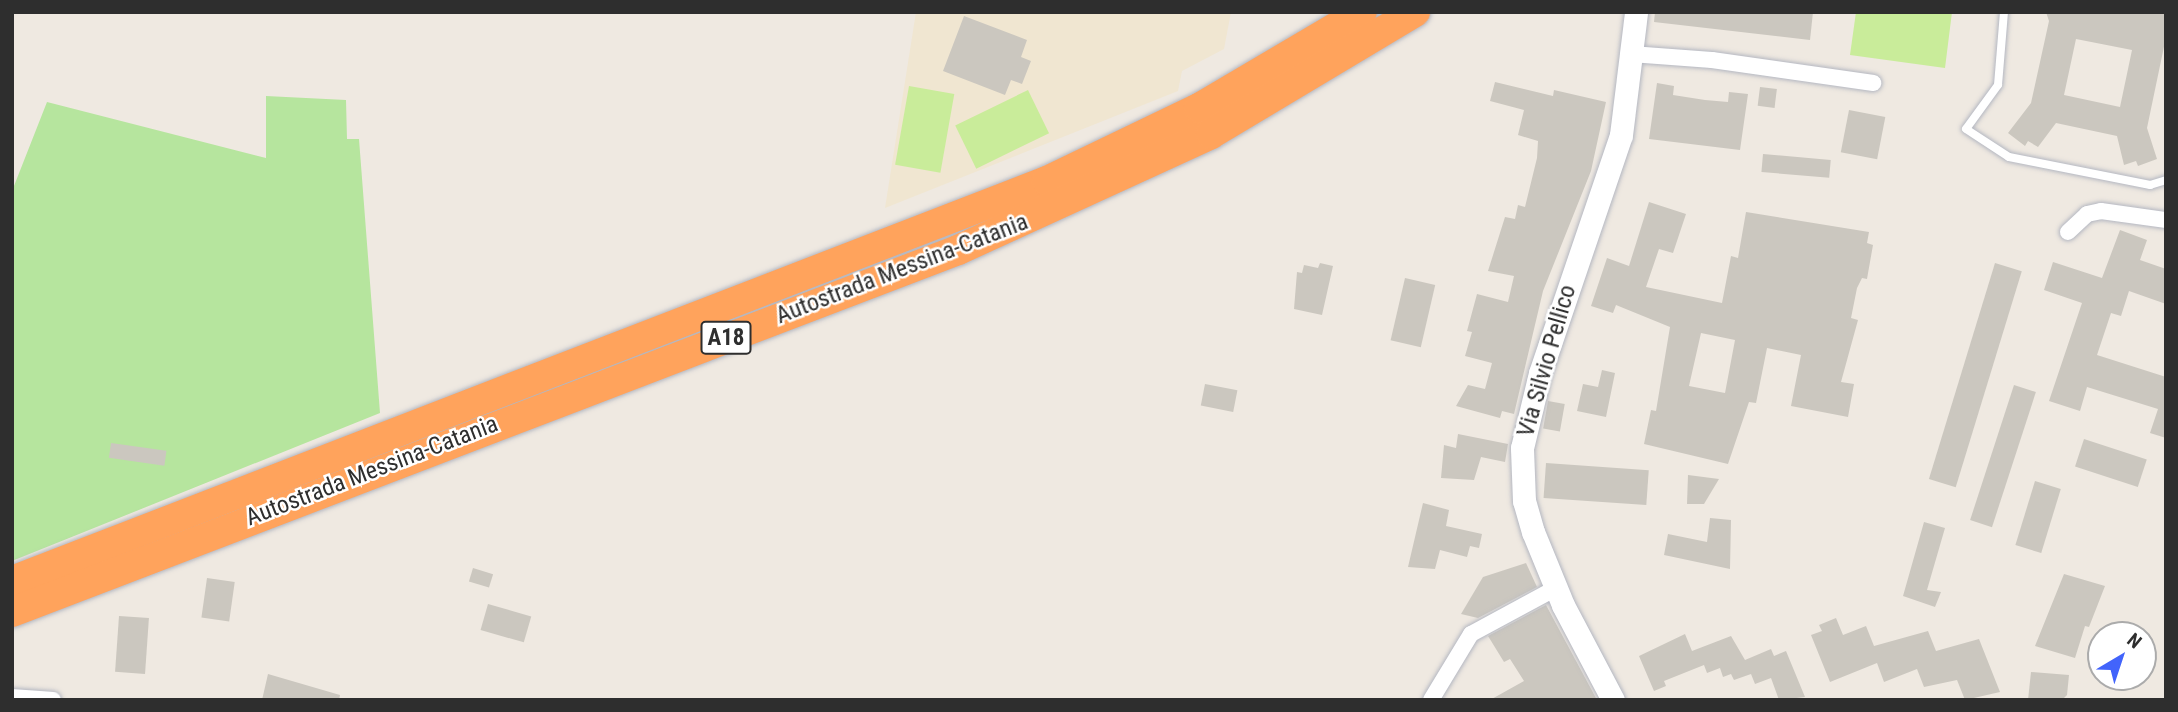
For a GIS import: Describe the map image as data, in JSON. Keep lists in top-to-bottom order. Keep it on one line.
{"streets":{"highway":["Autostrada Messina-Catania","A18"],"street":["Via Silvio Pellico"]},"north":"top right"}
